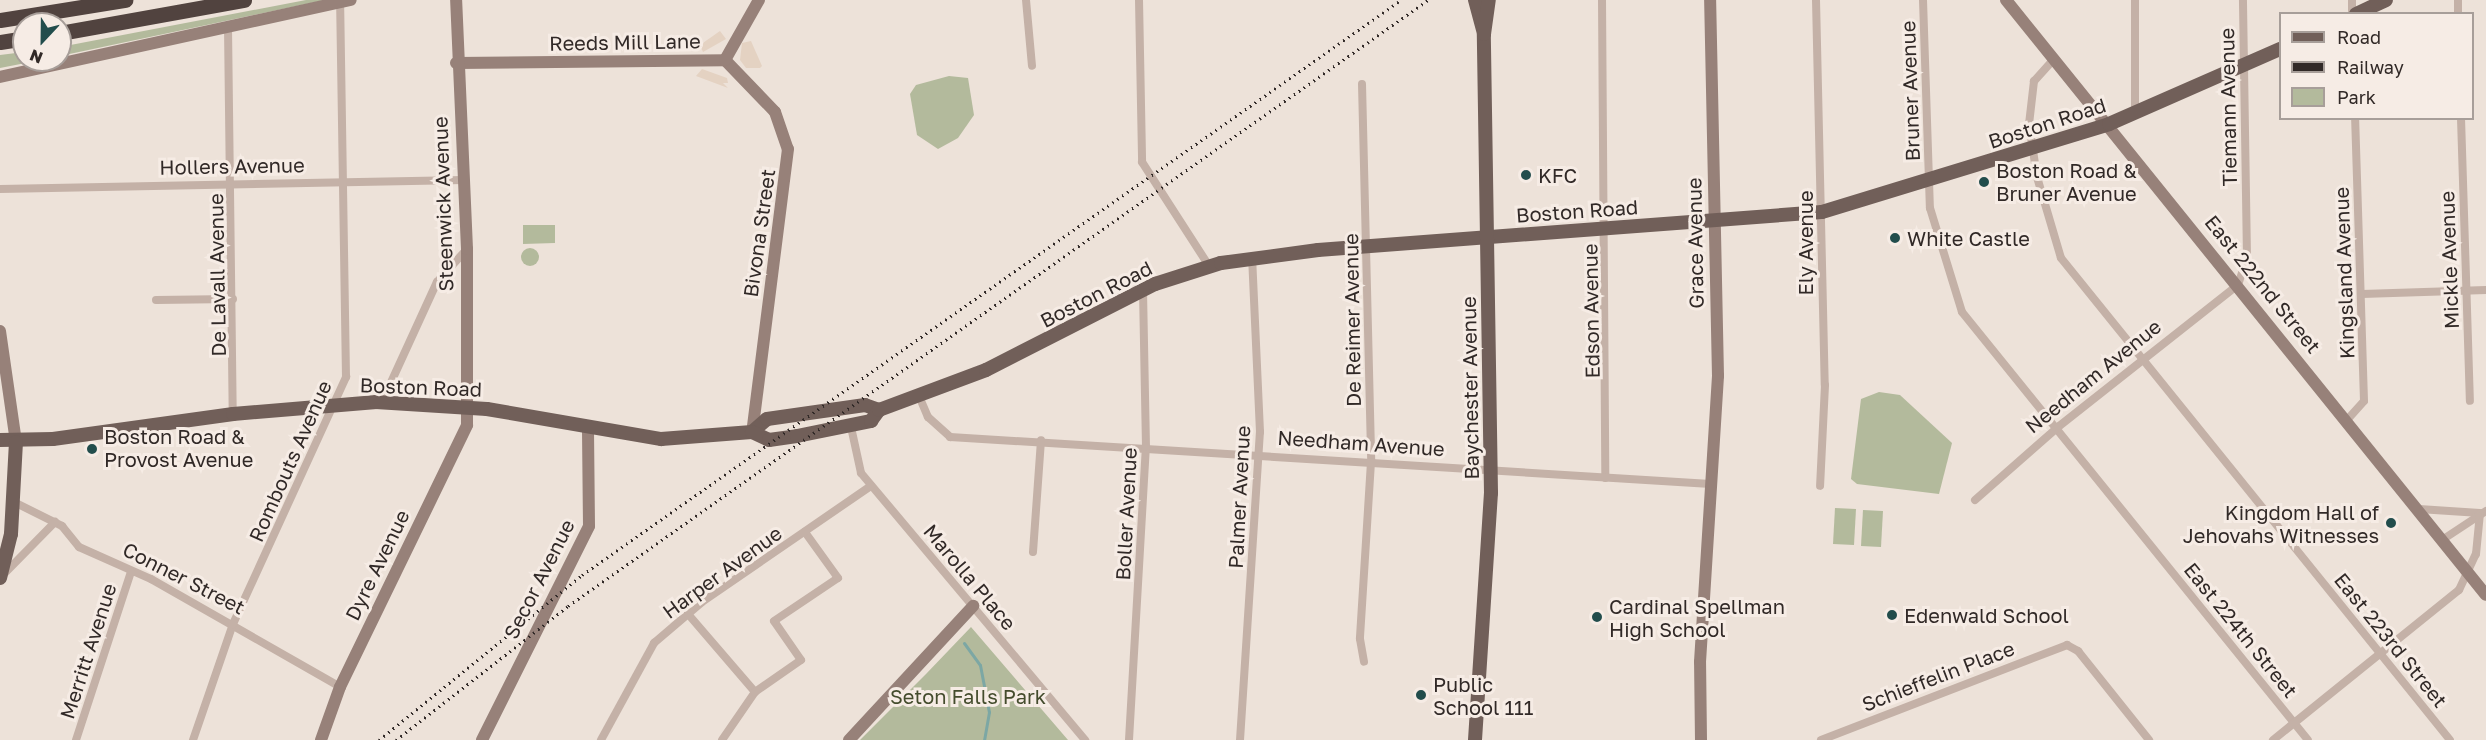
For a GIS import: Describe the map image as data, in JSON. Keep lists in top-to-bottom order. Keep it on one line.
{"streets":{"main road":["Boston Road","Baychester Avenue"],"street":["Reeds Mill Lane","Bruner Avenue","Tiemann Avenue","Hollers Avenue","Steenwick Avenue","Bivona Street","Grace Avenue","Ely Avenue","Mickle Avenue","Kingsland Avenue","De Lavall Avenue","East 222nd Street","Edson Avenue","De Reimer Avenue","Needham Avenue","Rombouts Avenue","Palmer Avenue","Boller Avenue","Dyre Avenue","Harper Avenue","Marolla Place","Conner Street","Secor Avenue","East 224th Street","East 223rd Street","Merritt Avenue","Schieffelin Place"]},"crossings":[["Reeds Mill Lane","Steenwick Avenue"],["Reeds Mill Lane","Bivona Street"],["Bruner Avenue","Boston Road"],["Bruner Avenue","East 224th Street"],["Tiemann Avenue","Boston Road"],["Tiemann Avenue","East 222nd Street"],["Tiemann Avenue","Needham Avenue"],["Boston Road","Steenwick Avenue"],["Boston Road","Bivona Street"],["Boston Road","Grace Avenue"],["Boston Road","Ely Avenue"],["Boston Road","De Lavall Avenue"],["Boston Road","East 222nd Street"],["Boston Road","Edson Avenue"],["Boston Road","De Reimer Avenue"],["Boston Road","Needham Avenue"],["Boston Road","Baychester Avenue"],["Boston Road","Rombouts Avenue"],["Boston Road","Palmer Avenue"],["Boston Road","Boller Avenue"],["Boston Road","Dyre Avenue"],["Boston Road","Marolla Place"],["Boston Road","Secor Avenue"],["Boston Road","East 224th Street"],["Boston Road","East 223rd Street"],["Hollers Avenue","Steenwick Avenue"],["Hollers Avenue","De Lavall Avenue"],["Hollers Avenue","Rombouts Avenue"],["Steenwick Avenue","Dyre Avenue"],["Grace Avenue","Needham Avenue"],["Kingsland Avenue","East 222nd Street"],["East 222nd Street","Needham Avenue"],["East 222nd Street","East 223rd Street"],["Edson Avenue","Needham Avenue"],["De Reimer Avenue","Needham Avenue"],["Needham Avenue","Baychester Avenue"],["Needham Avenue","Palmer Avenue"],["Needham Avenue","Boller Avenue"],["Needham Avenue","East 224th Street"],["Needham Avenue","East 223rd Street"],["Rombouts Avenue","Conner Street"],["Dyre Avenue","Conner Street"],["Harper Avenue","Marolla Place"],["Conner Street","Merritt Avenue"]],"parks":["Seton Falls Park"],"places":["KFC","Boston Road & Bruner Avenue","White Castle","Boston Road & Provost Avenue","Kingdom Hall of Jehovahs Witnesses","Edenwald School","Cardinal Spellman High School","Public School 111"],"legend":["Road","Railway","Park"],"north":"bottom"}
